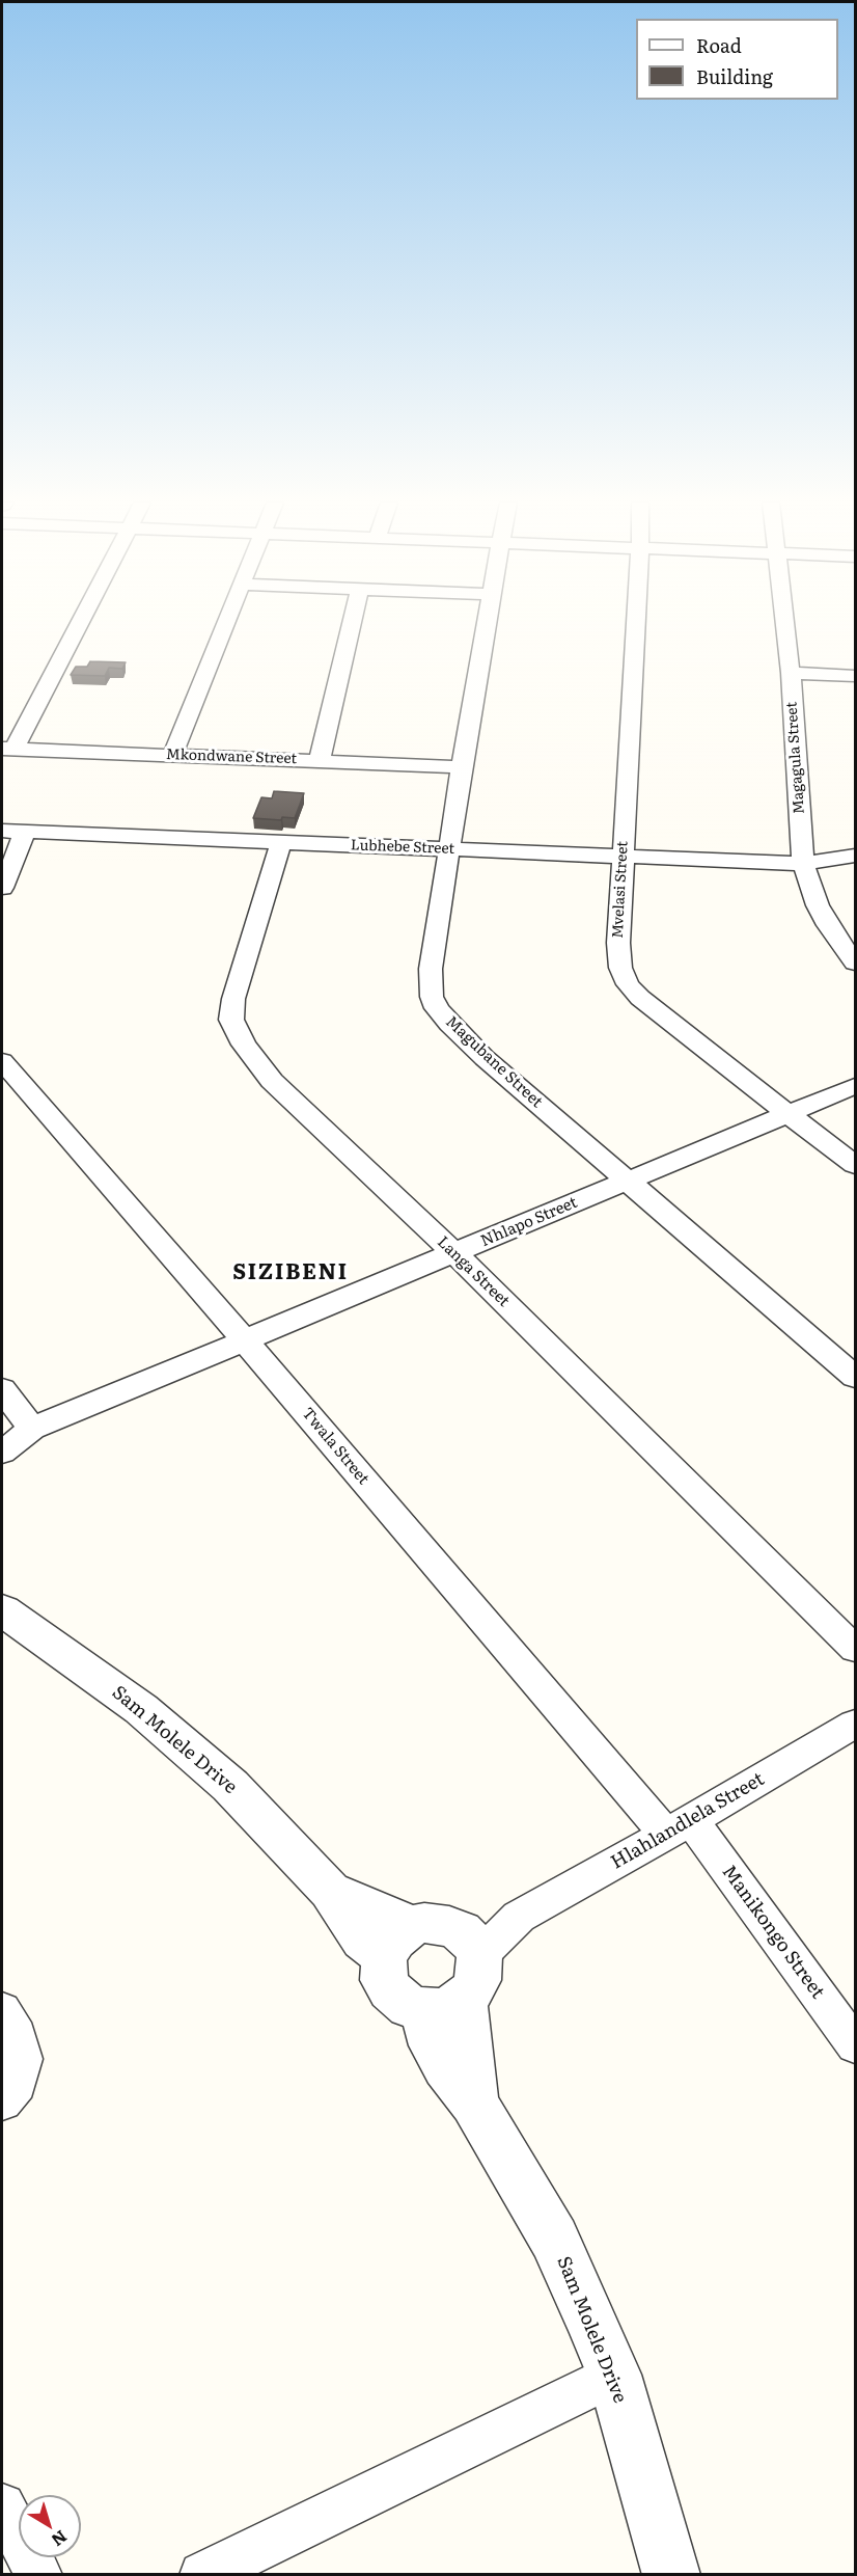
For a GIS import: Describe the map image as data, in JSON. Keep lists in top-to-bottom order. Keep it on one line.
{"streets":{"street":["Mkondwane Street","Magagula Street","Lubhebe Street","Mvelasi Street","Magubane Street","Nhlapo Street","Langa Street","Twala Street","Sam Molele Drive","Hlahlandlela Street","Manikongo Street"]},"crossings":[["Mkondwane Street","Magubane Street"],["Magagula Street","Lubhebe Street"],["Lubhebe Street","Mvelasi Street"],["Lubhebe Street","Magubane Street"],["Lubhebe Street","Langa Street"],["Mvelasi Street","Nhlapo Street"],["Magubane Street","Nhlapo Street"],["Nhlapo Street","Langa Street"],["Nhlapo Street","Twala Street"],["Twala Street","Hlahlandlela Street"],["Twala Street","Manikongo Street"],["Sam Molele Drive","Hlahlandlela Street"],["Hlahlandlela Street","Manikongo Street"]],"districts":["SIZIBENI"],"legend":["Road","Building"],"north":"bottom right"}
